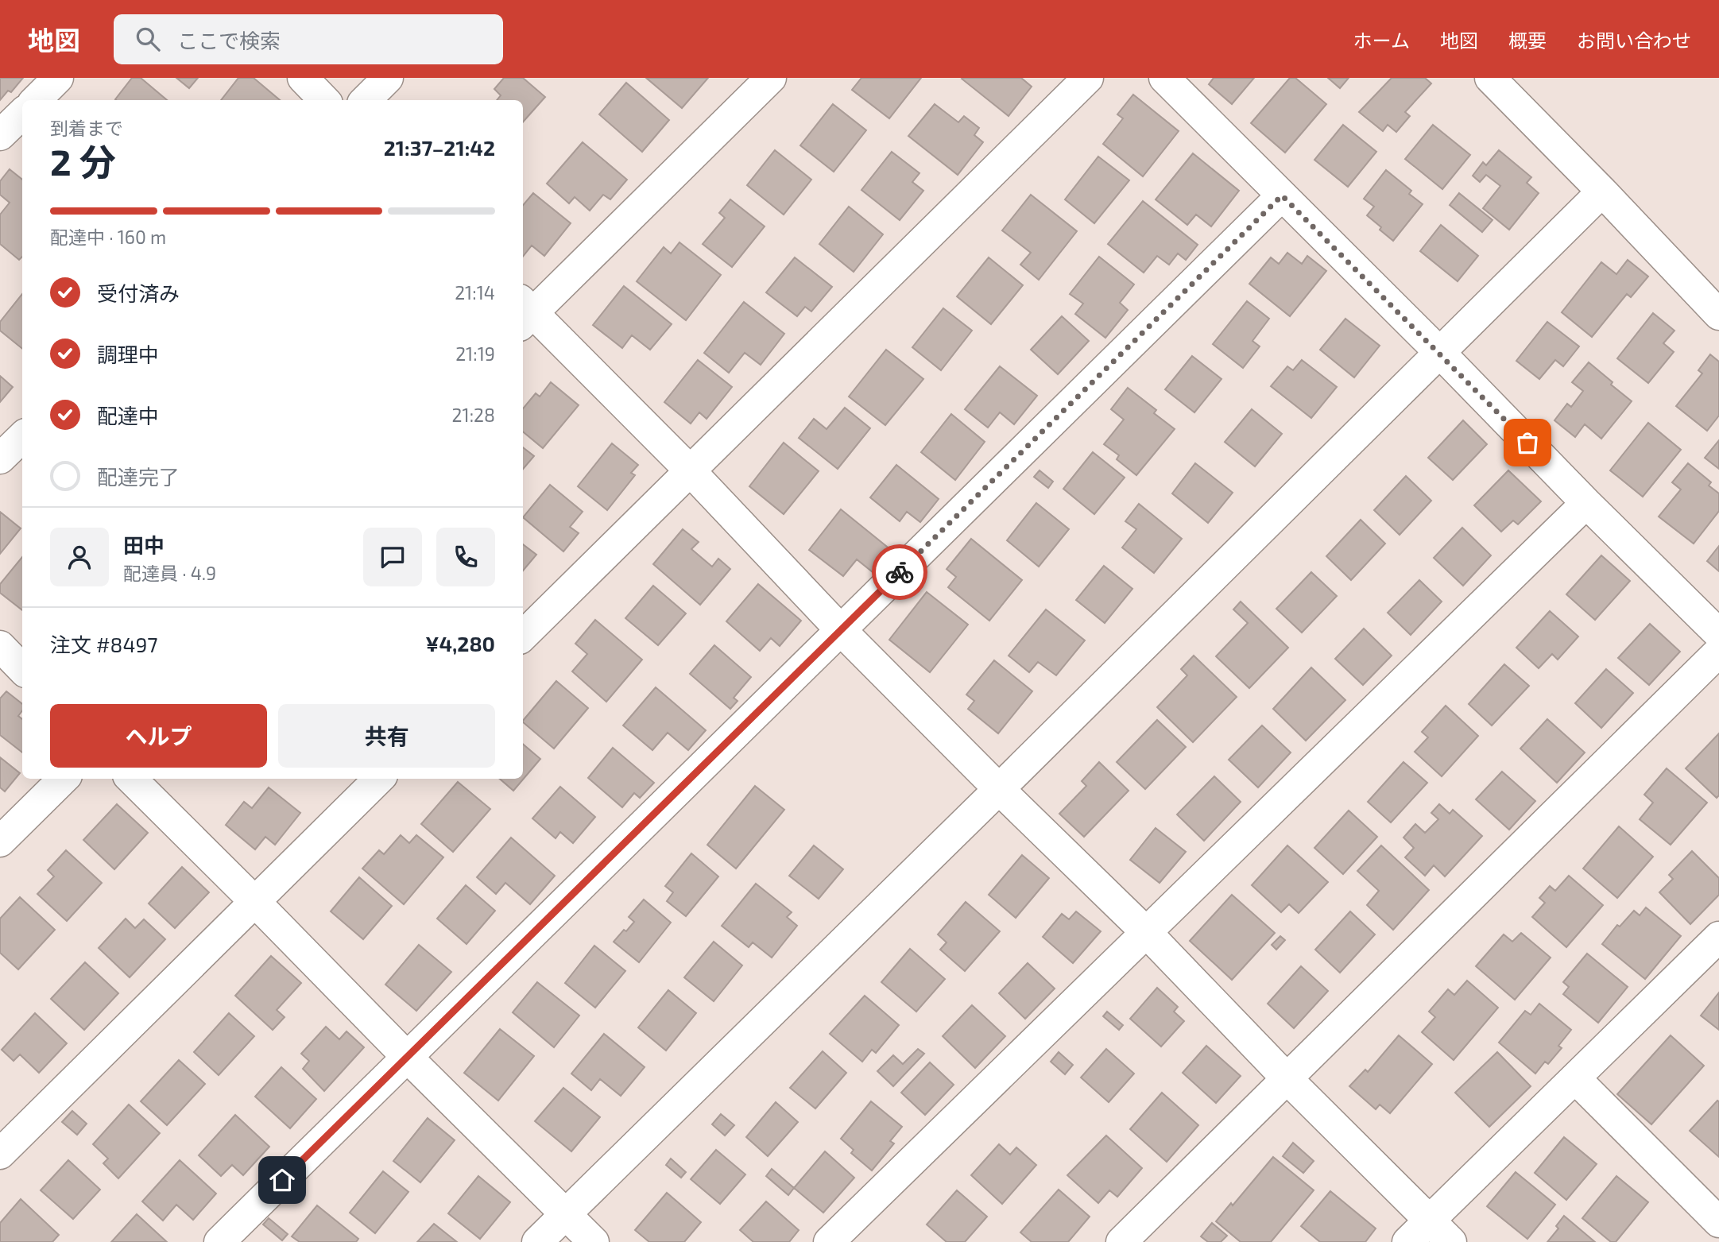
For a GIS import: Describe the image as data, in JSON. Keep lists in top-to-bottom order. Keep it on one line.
{"page":{"header":"地図","search":"ここで検索","nav":["ホーム","地図","概要","お問い合わせ"],"heading":["2 分","到着まで","21:37–21:42"],"panel":["田中","配達員 · 4.9","注文 #8497","¥4,280"],"bar":"配達中 · 160 m","list":[["受付済み","21:14"],["調理中","21:19"],["配達中","21:28"],"配達完了"],"buttons":["ヘルプ","共有"]}}
